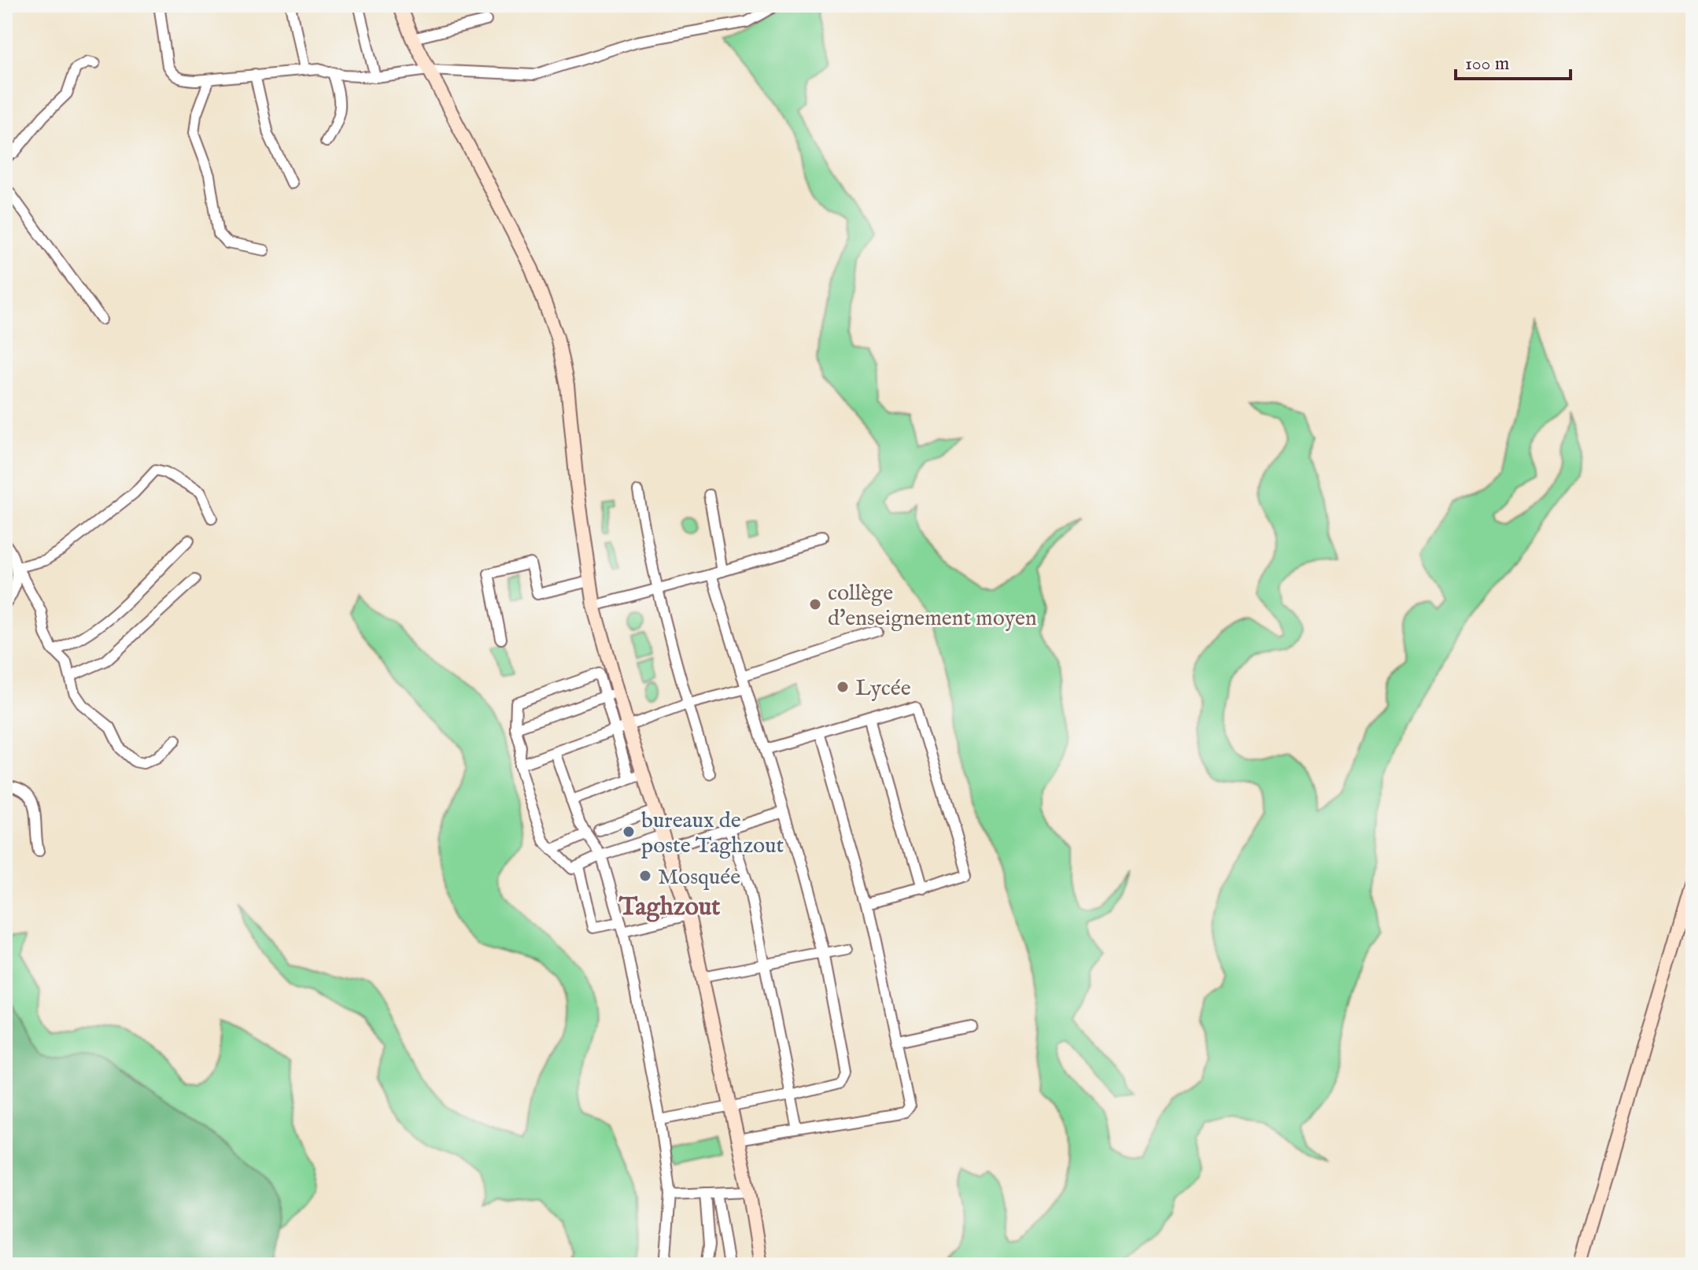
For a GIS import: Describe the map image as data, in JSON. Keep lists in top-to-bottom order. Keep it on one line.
{"districts":["Taghzout"],"places":["collège d'enseignement moyen","Lycée","bureaux de poste Taghzout","Mosquée"],"scale_bar":"100 m"}
